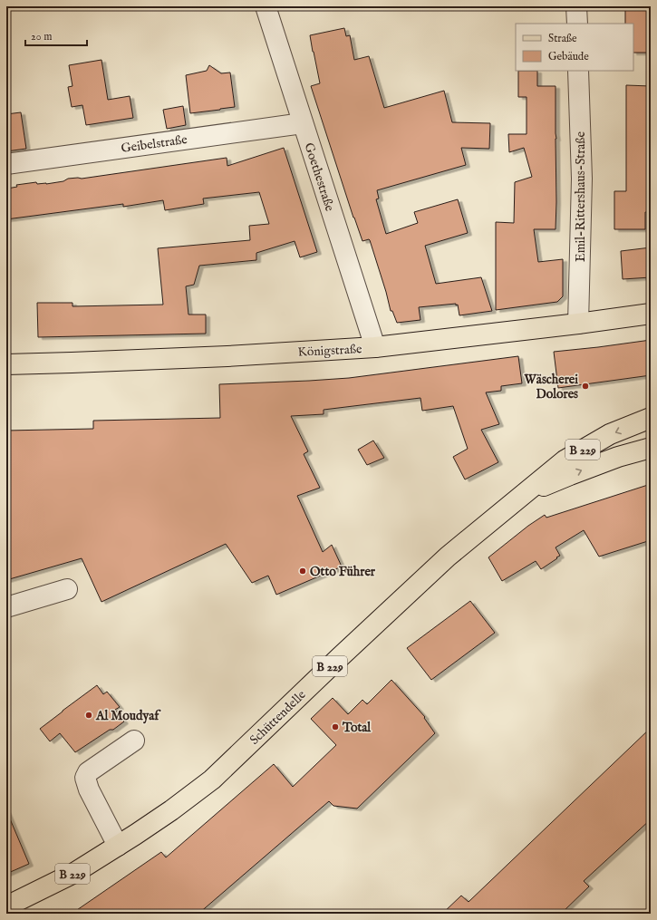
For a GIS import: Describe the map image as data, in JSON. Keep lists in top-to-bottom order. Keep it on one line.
{"streets":{"main road":["Königstraße","B 229","Schüttendelle"],"street":["Geibelstraße","Goethestraße","Emil-Rittershaus-Straße"]},"crossings":[["Geibelstraße","Goethestraße"],["Goethestraße","Königstraße"],["Emil-Rittershaus-Straße","Königstraße"]],"places":["Wäscherei Dolores","Otto Führer","Al Moudyaf","Total"],"legend":["Straße","Gebäude"],"scale_bar":"20 m"}
